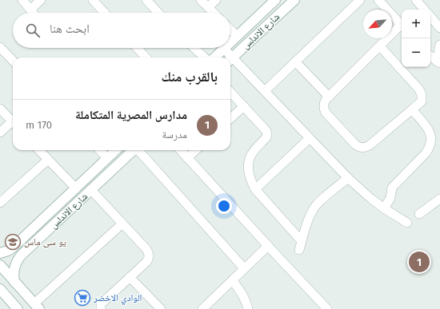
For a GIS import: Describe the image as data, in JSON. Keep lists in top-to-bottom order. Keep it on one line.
{"streets":{"street":["شارع الاندلس"]},"places":{"school or university":["يو سى ماس"],"supermarket":["الوادي الاخضر"]},"north":"bottom left","page":{"map_buttons":["+","−"],"search":"ابحث هنا","heading":"بالقرب منك","list":[{"mark":"1","name":"مدارس المصرية المتكاملة","note":"مدرسة","value":"170 m"}],"pins":"1"}}
